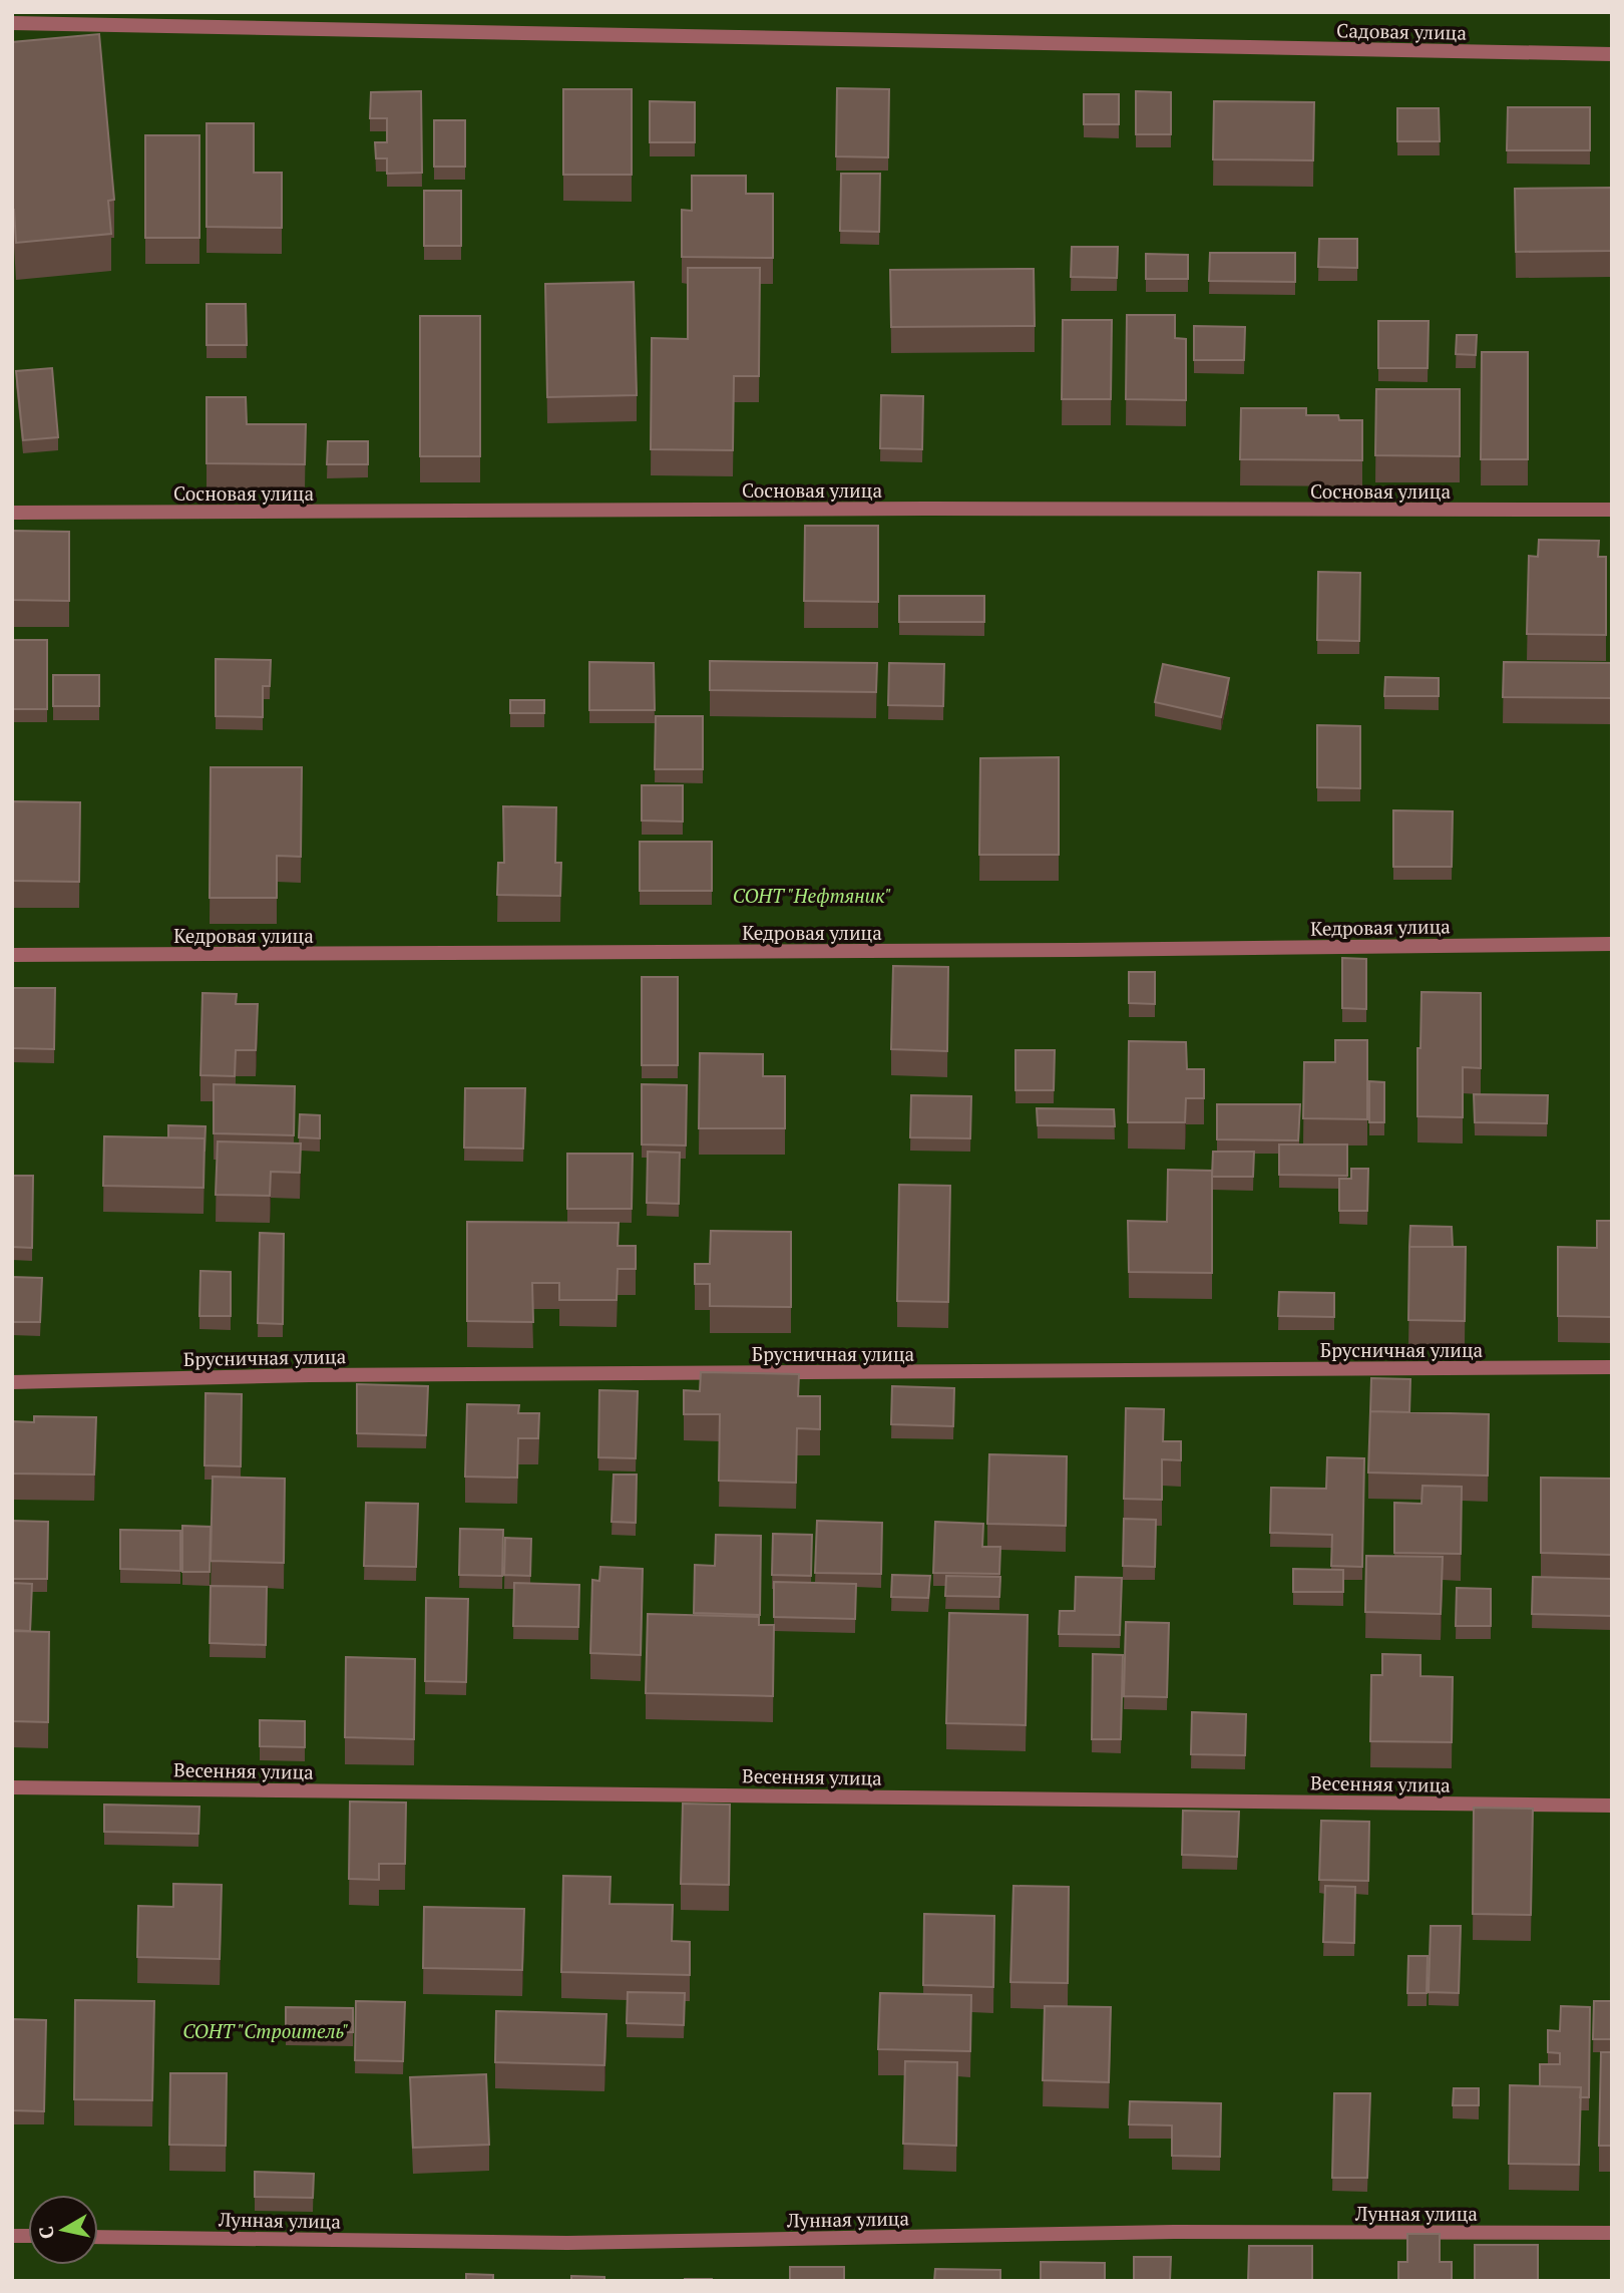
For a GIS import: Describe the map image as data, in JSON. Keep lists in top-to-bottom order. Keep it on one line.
{"streets":{"street":["Садовая улица","Сосновая улица","Кедровая улица","Брусничная улица","Весенняя улица","Лунная улица"]},"parks":["СОНТ \"Нефтяник\"","СОНТ \"Строитель\""],"north":"left"}
